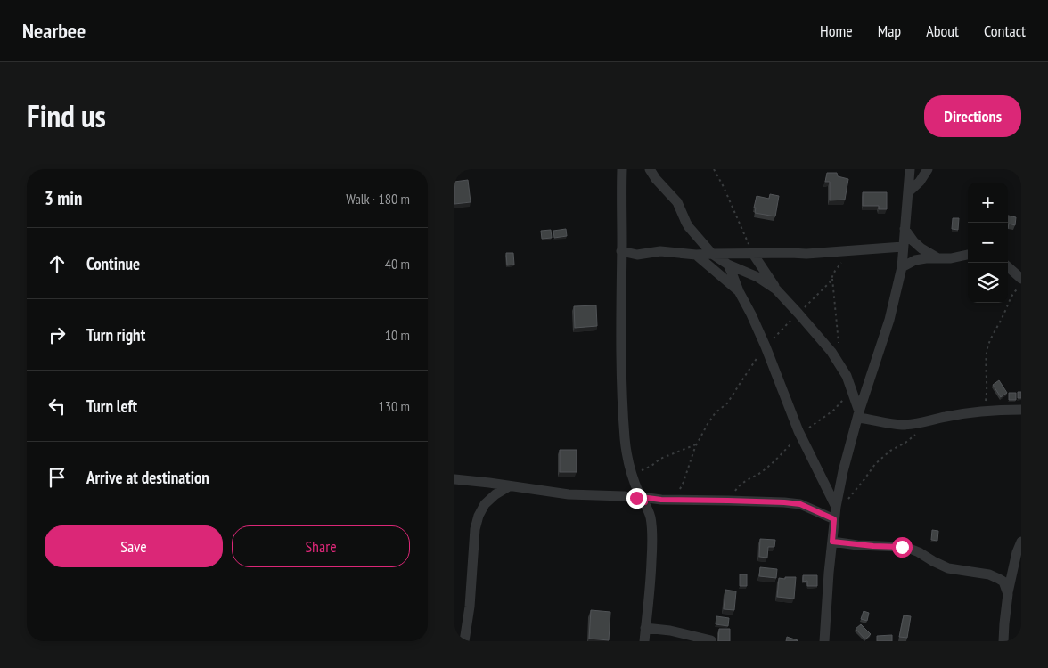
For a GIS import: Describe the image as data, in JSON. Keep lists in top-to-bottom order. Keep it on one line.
{"page":{"header":"Nearbee","nav":["Home","Map","About","Contact"],"title":"Find us","buttons":["Directions",["Save","Share"]],"heading":["3 min","Walk · 180 m"],"map_buttons":["+","−"],"list":[["Continue","40 m"],["Turn right","10 m"],["Turn left","130 m"],"Arrive at destination"]}}
